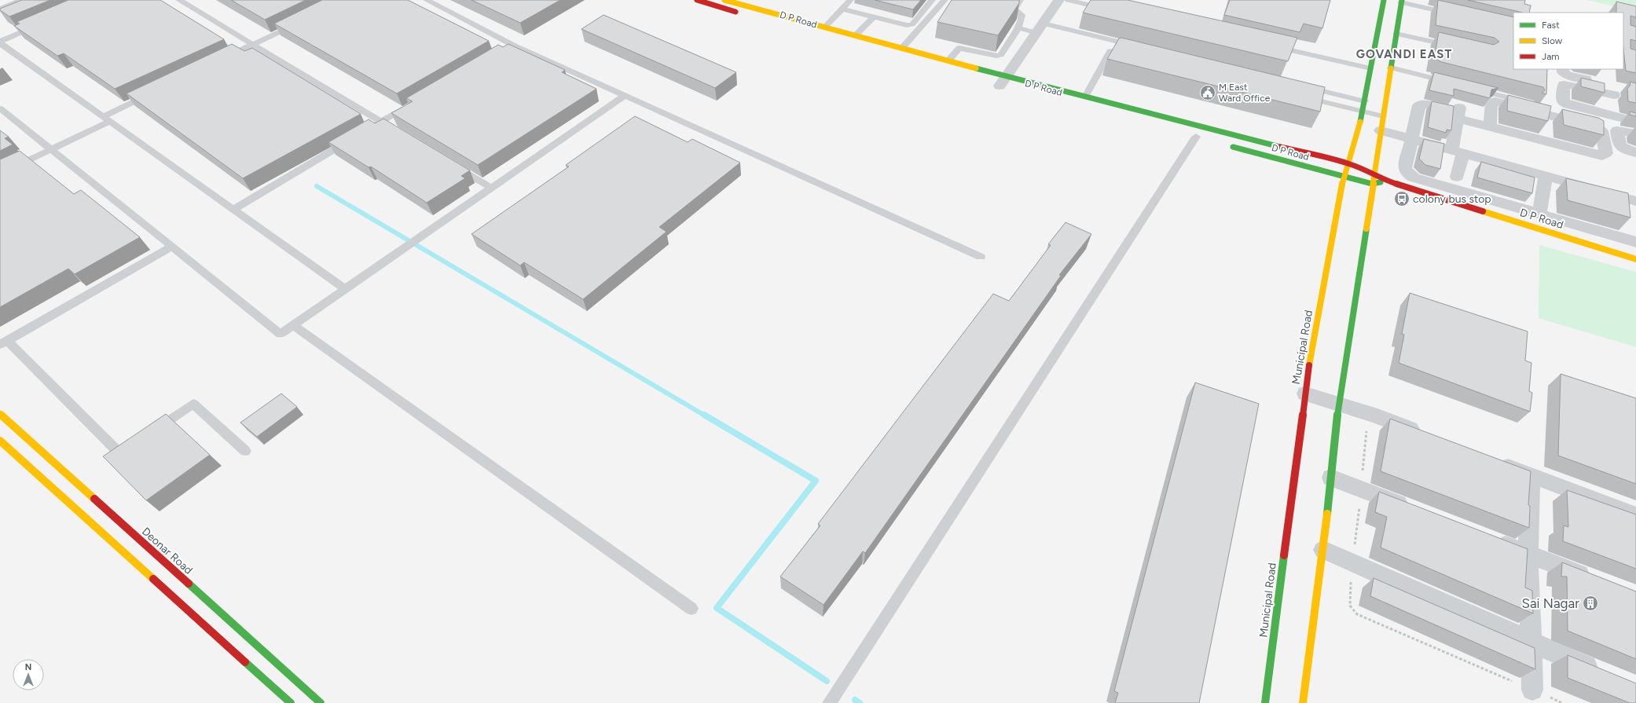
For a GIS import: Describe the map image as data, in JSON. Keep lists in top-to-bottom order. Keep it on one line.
{"streets":{"street":["D P Road","Municipal Road","Deonar Road"]},"crossings":[["D P Road","Municipal Road"]],"districts":["GOVANDI EAST"],"places":{"public building":["M East Ward Office"],"bus stop":["colony bus stop"],"building":["Sai Nagar"]},"legend":["Fast","Slow","Jam"],"north":"top"}
